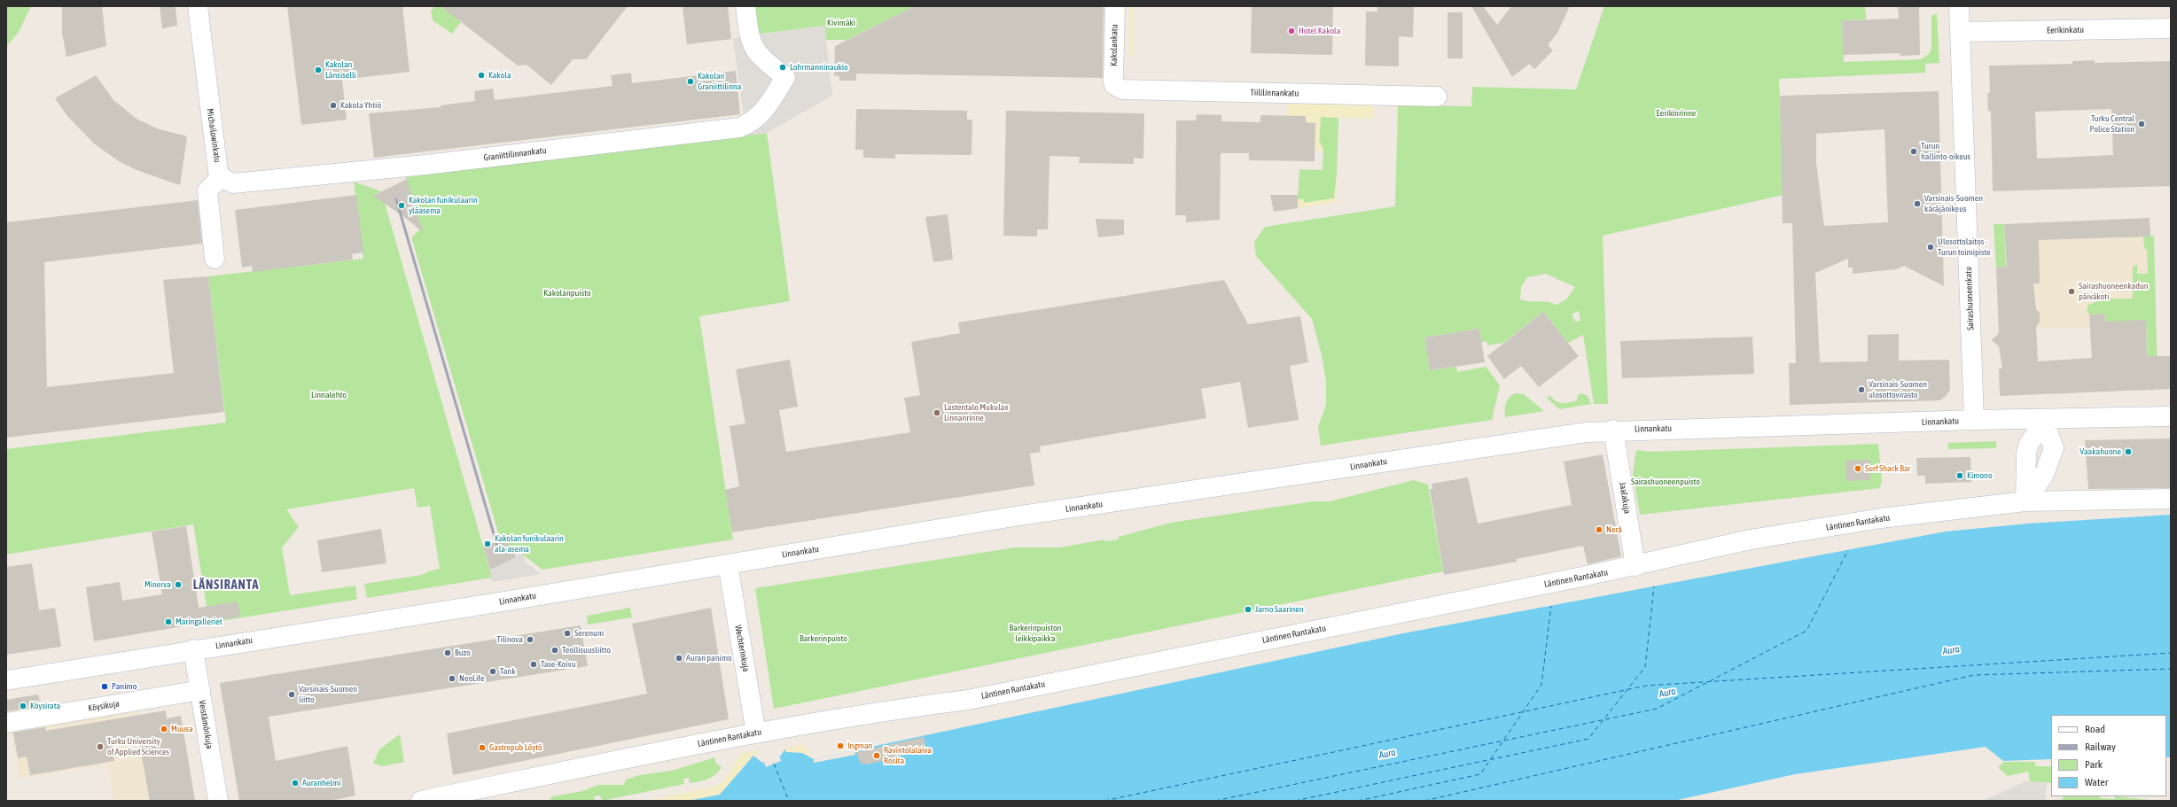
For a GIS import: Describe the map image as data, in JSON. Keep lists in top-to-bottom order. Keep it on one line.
{"streets":{"street":["Eerikinkatu","Kakolankatu","Tiililinnankatu","Michailowinkatu","Graniittilinnankatu","Sairashuoneenkatu","Linnankatu","Jaalakuja","Läntinen Rantakatu","Wechterinkuja","Köysikuja","Veistämönkuja"]},"crossings":[["Eerikinkatu","Sairashuoneenkatu"],["Kakolankatu","Tiililinnankatu"],["Michailowinkatu","Graniittilinnankatu"],["Sairashuoneenkatu","Linnankatu"],["Linnankatu","Jaalakuja"],["Linnankatu","Wechterinkuja"],["Linnankatu","Veistämönkuja"],["Jaalakuja","Läntinen Rantakatu"],["Läntinen Rantakatu","Wechterinkuja"],["Köysikuja","Veistämönkuja"]],"districts":["LÄNSIRANTA"],"water":["Aura"],"parks":["Kivimäki","Eerikinrinne","Kakolanpuisto","Linnalehto","Sairashuoneenpuisto","Barkerinpuiston leikkipaikka","Barkerinpuisto"],"places":["Hotel Kakola","Lohrmanninaukio","Kakolan Länsiselli","Kakola","Kakolan Graniittilinna","Kakola Yhtiö","Turku Central Police Station","Turun hallinto-oikeus","Varsinais-Suomen käräjäoikeus","Kakolan funikulaarin yläasema","Ulosottolaitos - Turun toimipiste","Sairashuoneenkadun päiväkoti","Varsinais-Suomen ulosottovirasto","Lastentalo Mukulax Linnanrinne","Vaakahuone","Surf Shack Bar","Kimono","Nerå","Kakolan funikulaarin ala-asema","Minerva","Jarno Saarinen","Maringalleriet","Serenum","Tilinova","Teollisuusliitto","Buzo","Auran panimo","Tase-Koivu","Tank","NeoLife","Panimo","Varsinais-Suomen liitto","Köysirata","Muusa","Ingman","Turku University of Applied Sciences","Gastropub Löytö","Ravintolalaiva Rosita","Auranhelmi"],"legend":["Road","Railway","Park","Water"]}
